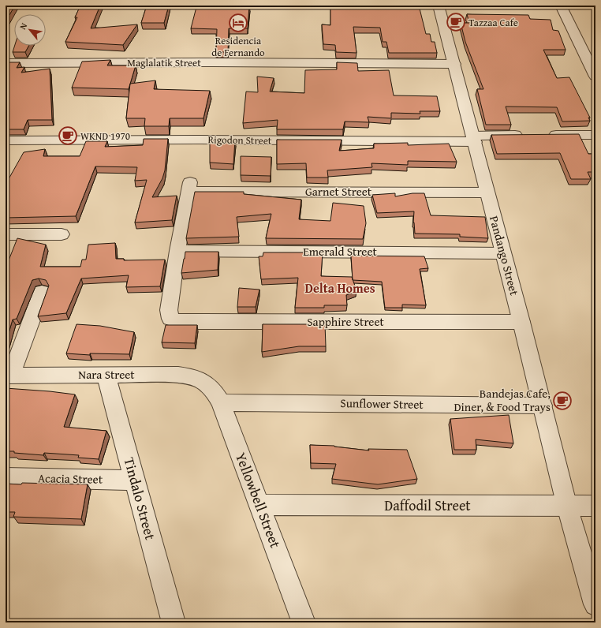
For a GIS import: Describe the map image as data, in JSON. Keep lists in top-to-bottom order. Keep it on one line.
{"streets":{"street":["Maglalatik Street","Rigodon Street","Garnet Street","Emerald Street","Pandango Street","Sapphire Street","Nara Street","Sunflower Street","Acacia Street","Tindalo Street","Yellowbell Street","Daffodil Street"]},"crossings":[["Maglalatik Street","Pandango Street"],["Rigodon Street","Pandango Street"],["Garnet Street","Emerald Street"],["Garnet Street","Pandango Street"],["Garnet Street","Sapphire Street"],["Emerald Street","Pandango Street"],["Emerald Street","Sapphire Street"],["Pandango Street","Sapphire Street"],["Pandango Street","Sunflower Street"],["Pandango Street","Daffodil Street"],["Nara Street","Tindalo Street"],["Nara Street","Yellowbell Street"],["Sunflower Street","Yellowbell Street"],["Acacia Street","Tindalo Street"],["Yellowbell Street","Daffodil Street"]],"districts":["Delta Homes"],"places":{"cafe":["Tazzaa Cafe","WKND 1970","Bandejas Cafe, Diner, & Food Trays"],"hotel":["Residencia de Fernando"]},"north":"top left"}
